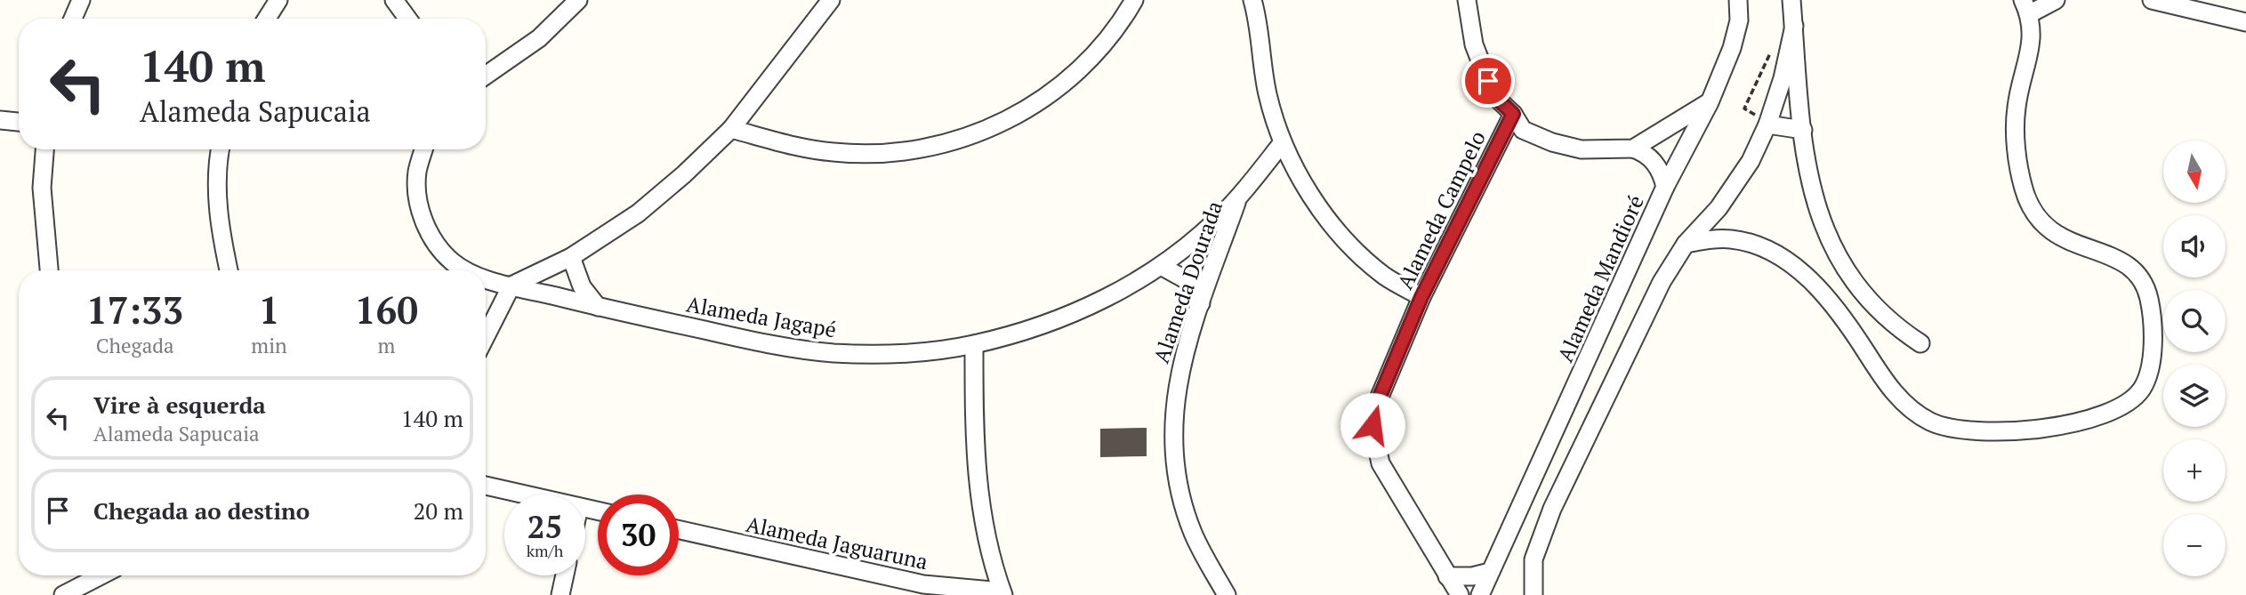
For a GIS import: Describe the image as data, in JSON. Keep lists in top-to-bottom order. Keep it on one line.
{"streets":{"street":["Alameda Campelo","Alameda Mandioré","Alameda Dourada","Alameda Jagapé","Alameda Jaguaruna"]},"crossings":[["Alameda Dourada","Alameda Jagapé"]],"north":"bottom","page":{"turn":["140 m","Alameda Sapucaia"],"map_buttons":["+","−"],"eta":["17:33","Chegada","1","min","160","m"],"list":[{"name":"Vire à esquerda","note":"Alameda Sapucaia","value":"140 m"},{"name":"Chegada ao destino","value":"20 m"}],"speed":"25 km/h","limit":"30"}}
